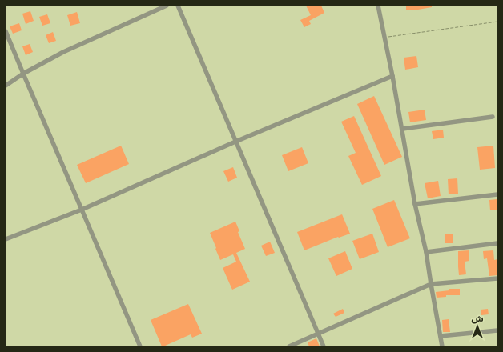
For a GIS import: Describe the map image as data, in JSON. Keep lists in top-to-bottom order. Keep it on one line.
{"north":"top"}
